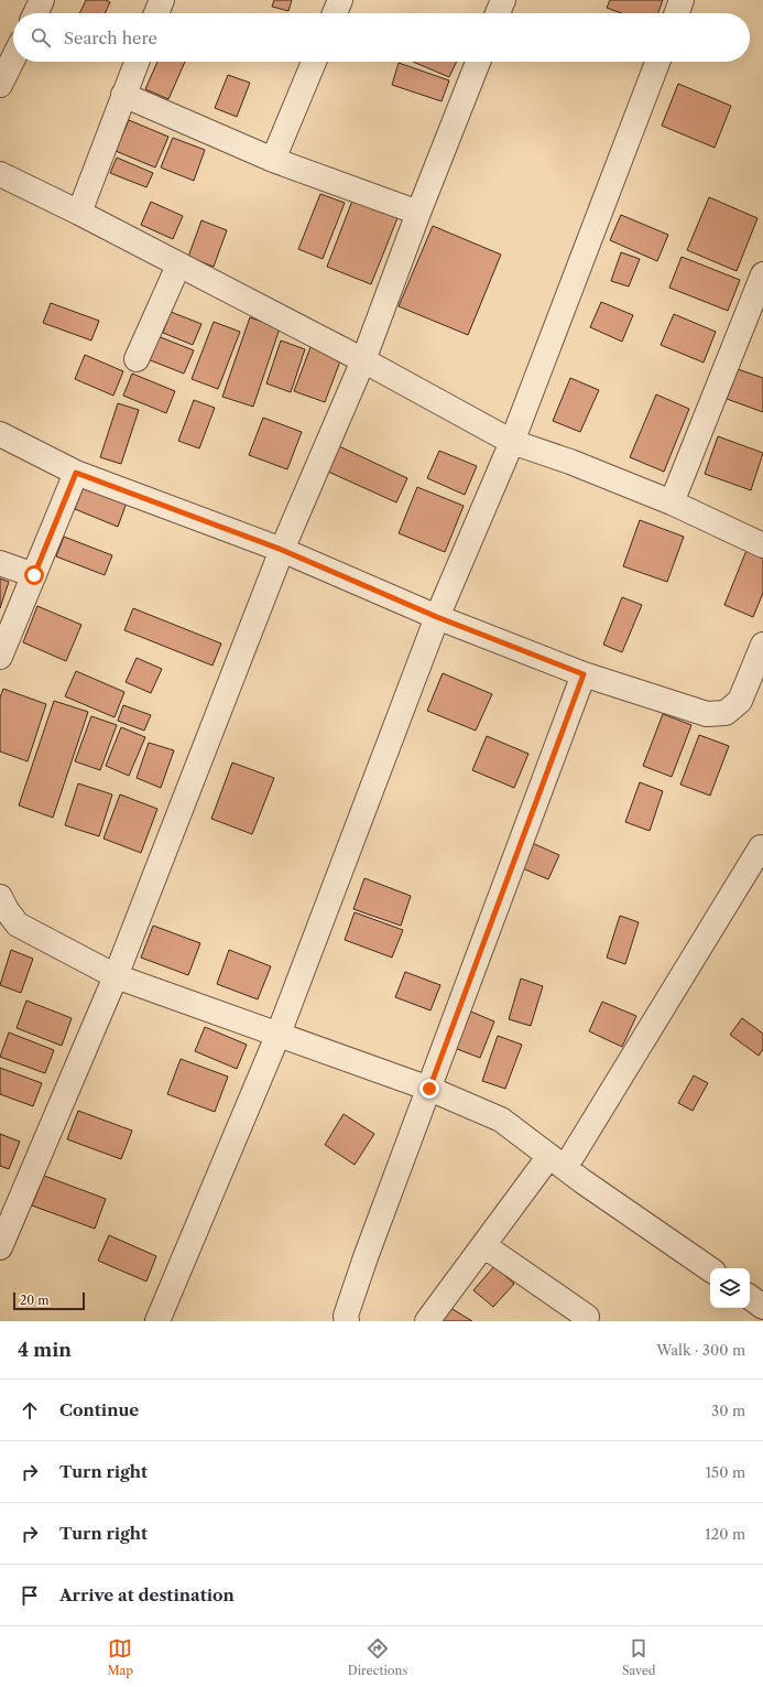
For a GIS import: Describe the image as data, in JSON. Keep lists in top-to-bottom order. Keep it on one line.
{"scale_bar":"20 m","page":{"search":"Search here","scale":"20 m","heading":["4 min","Walk · 300 m"],"list":[["Continue","30 m"],["Turn right","150 m"],["Turn right","120 m"],"Arrive at destination"],"nav":["Map","Directions","Saved"]}}
